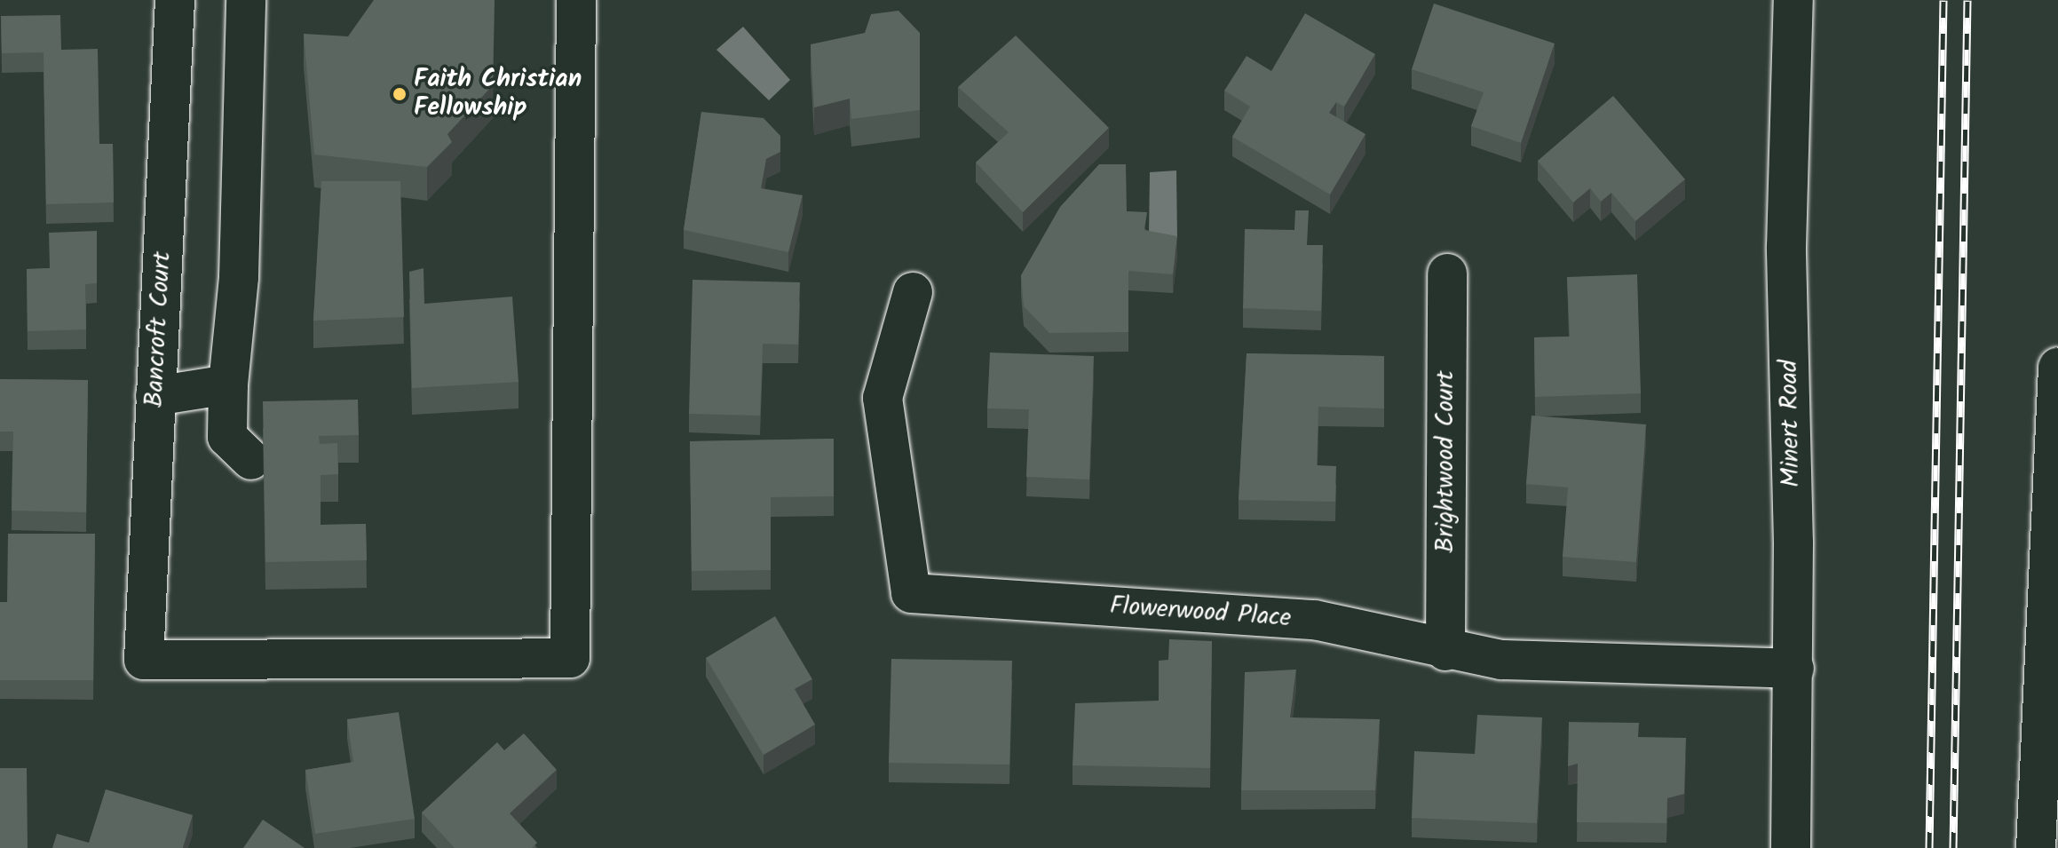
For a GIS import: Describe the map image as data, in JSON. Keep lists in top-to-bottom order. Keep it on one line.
{"streets":{"street":["Bancroft Court","Minert Road","Brightwood Court","Flowerwood Place"]},"crossings":[["Minert Road","Flowerwood Place"],["Brightwood Court","Flowerwood Place"]],"places":["Faith Christian Fellowship"]}
